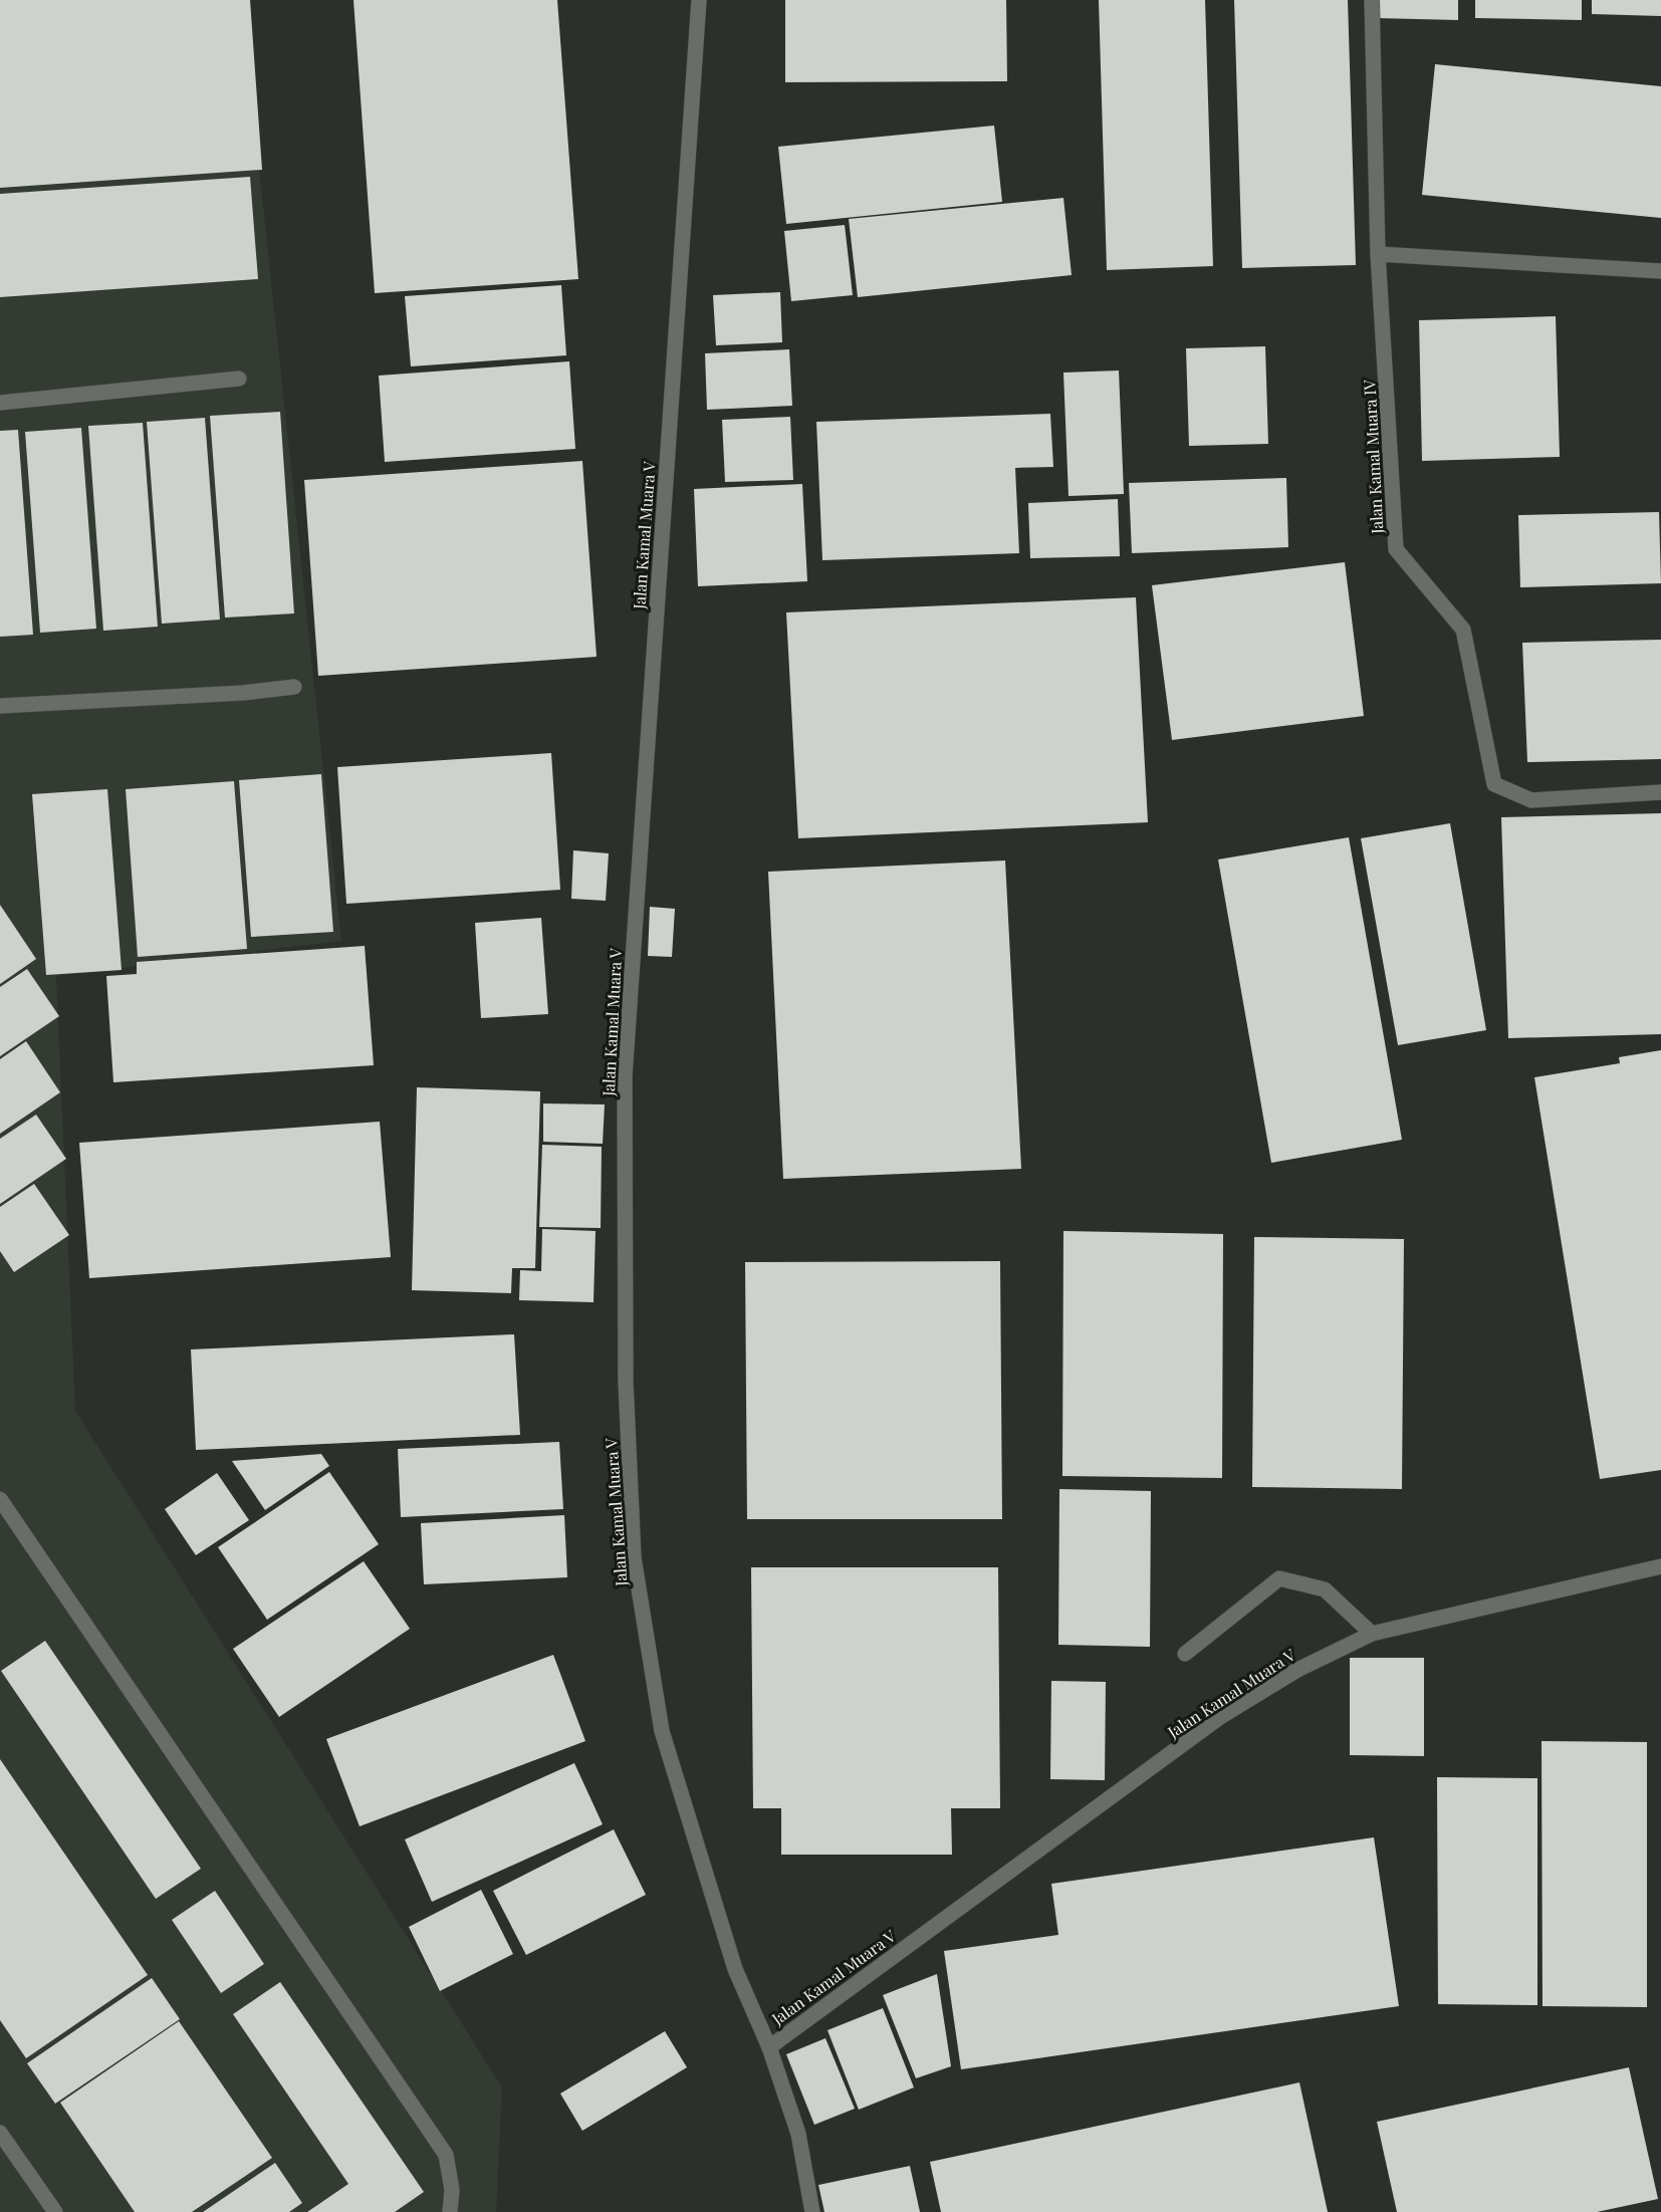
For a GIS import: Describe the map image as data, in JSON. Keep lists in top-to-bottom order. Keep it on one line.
{"streets":{"street":["Jalan Kamal Muara IV","Jalan Kamal Muara V"]}}
